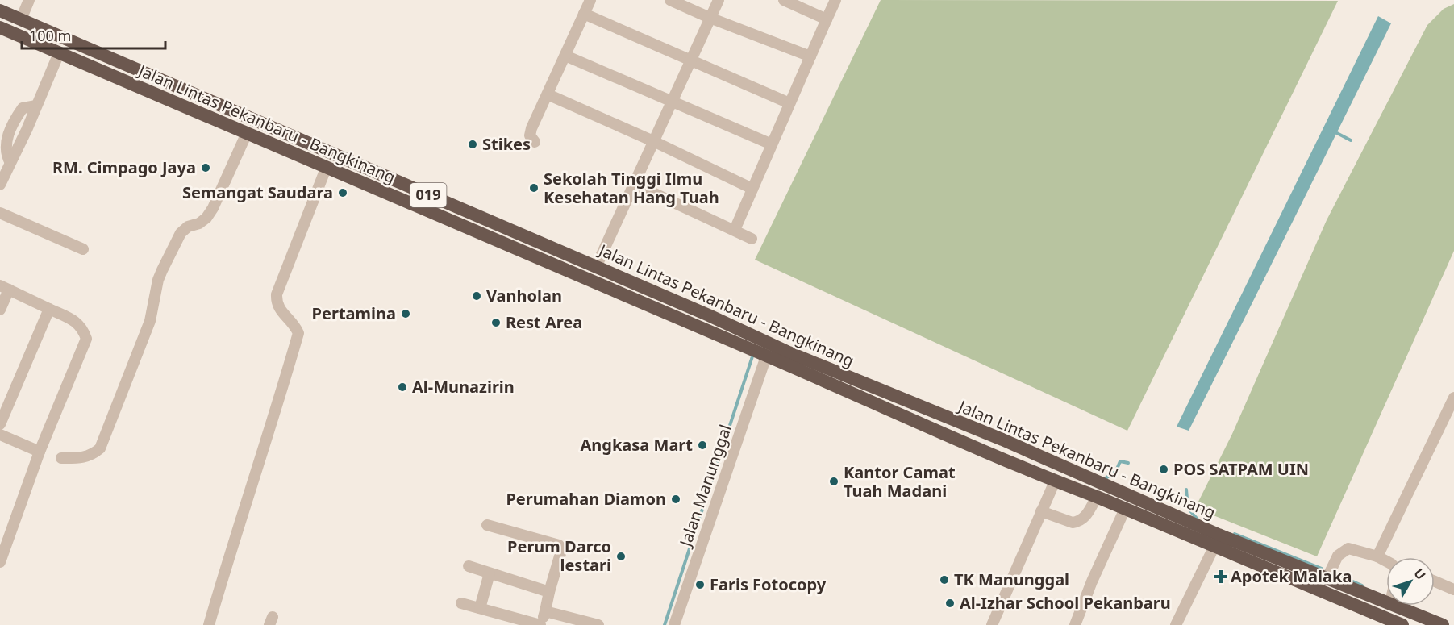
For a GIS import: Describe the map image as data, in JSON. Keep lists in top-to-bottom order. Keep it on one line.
{"streets":{"highway":["Jalan Lintas Pekanbaru - Bangkinang","019"],"street":["Jalan Manunggal"]},"crossings":[["Jalan Lintas Pekanbaru - Bangkinang","Jalan Manunggal"]],"places":{"other":["Stikes","RM. Cimpago Jaya","Sekolah Tinggi Ilmu Kesehatan Hang Tuah","Semangat Saudara","Vanholan","Pertamina","Rest Area","Al-Munazirin","Angkasa Mart","POS SATPAM UIN","Kantor Camat Tuah Madani","Perumahan Diamon","Perum Darco lestari","TK Manunggal","Faris Fotocopy","Al-Izhar School Pekanbaru"],"health":["Apotek Malaka"]},"scale_bar":"100 m","north":"top right"}
